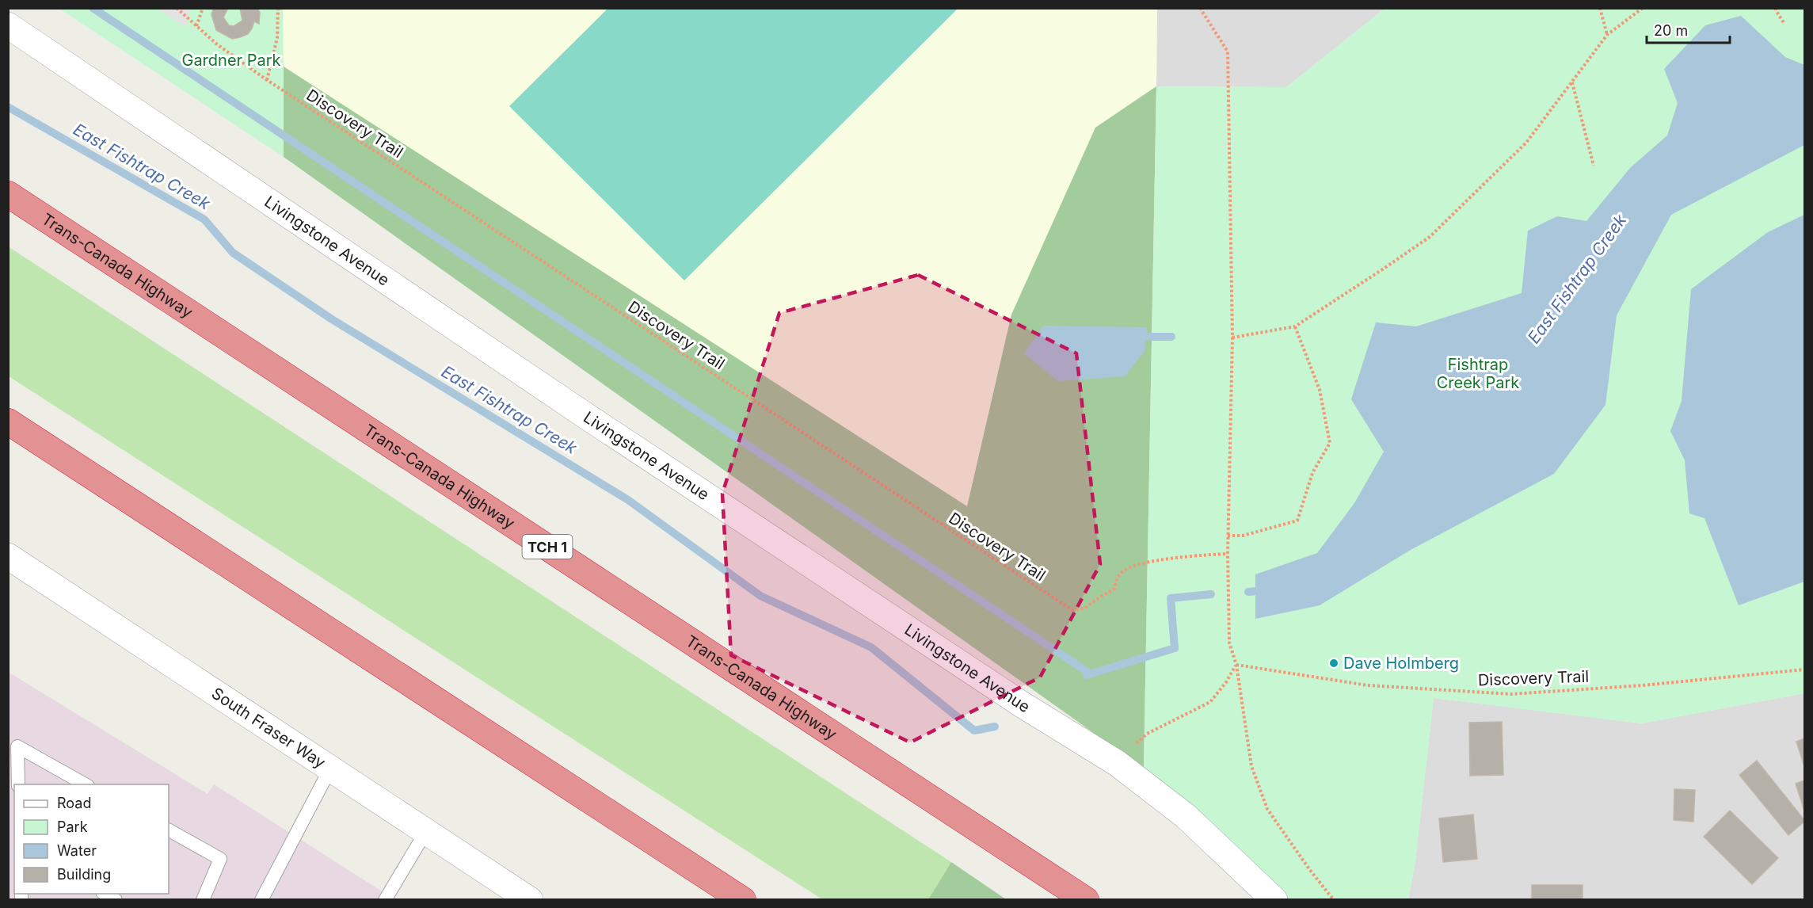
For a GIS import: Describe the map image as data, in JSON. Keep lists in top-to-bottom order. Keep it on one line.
{"streets":{"highway":["Trans-Canada Highway","TCH 1"],"street":["Livingstone Avenue","South Fraser Way"],"path":["Discovery Trail"]},"water":["East Fishtrap Creek"],"parks":["Gardner Park","Fishtrap Creek Park"],"places":["Dave Holmberg"],"legend":["Road","Park","Water","Building"],"scale_bar":"20 m"}
